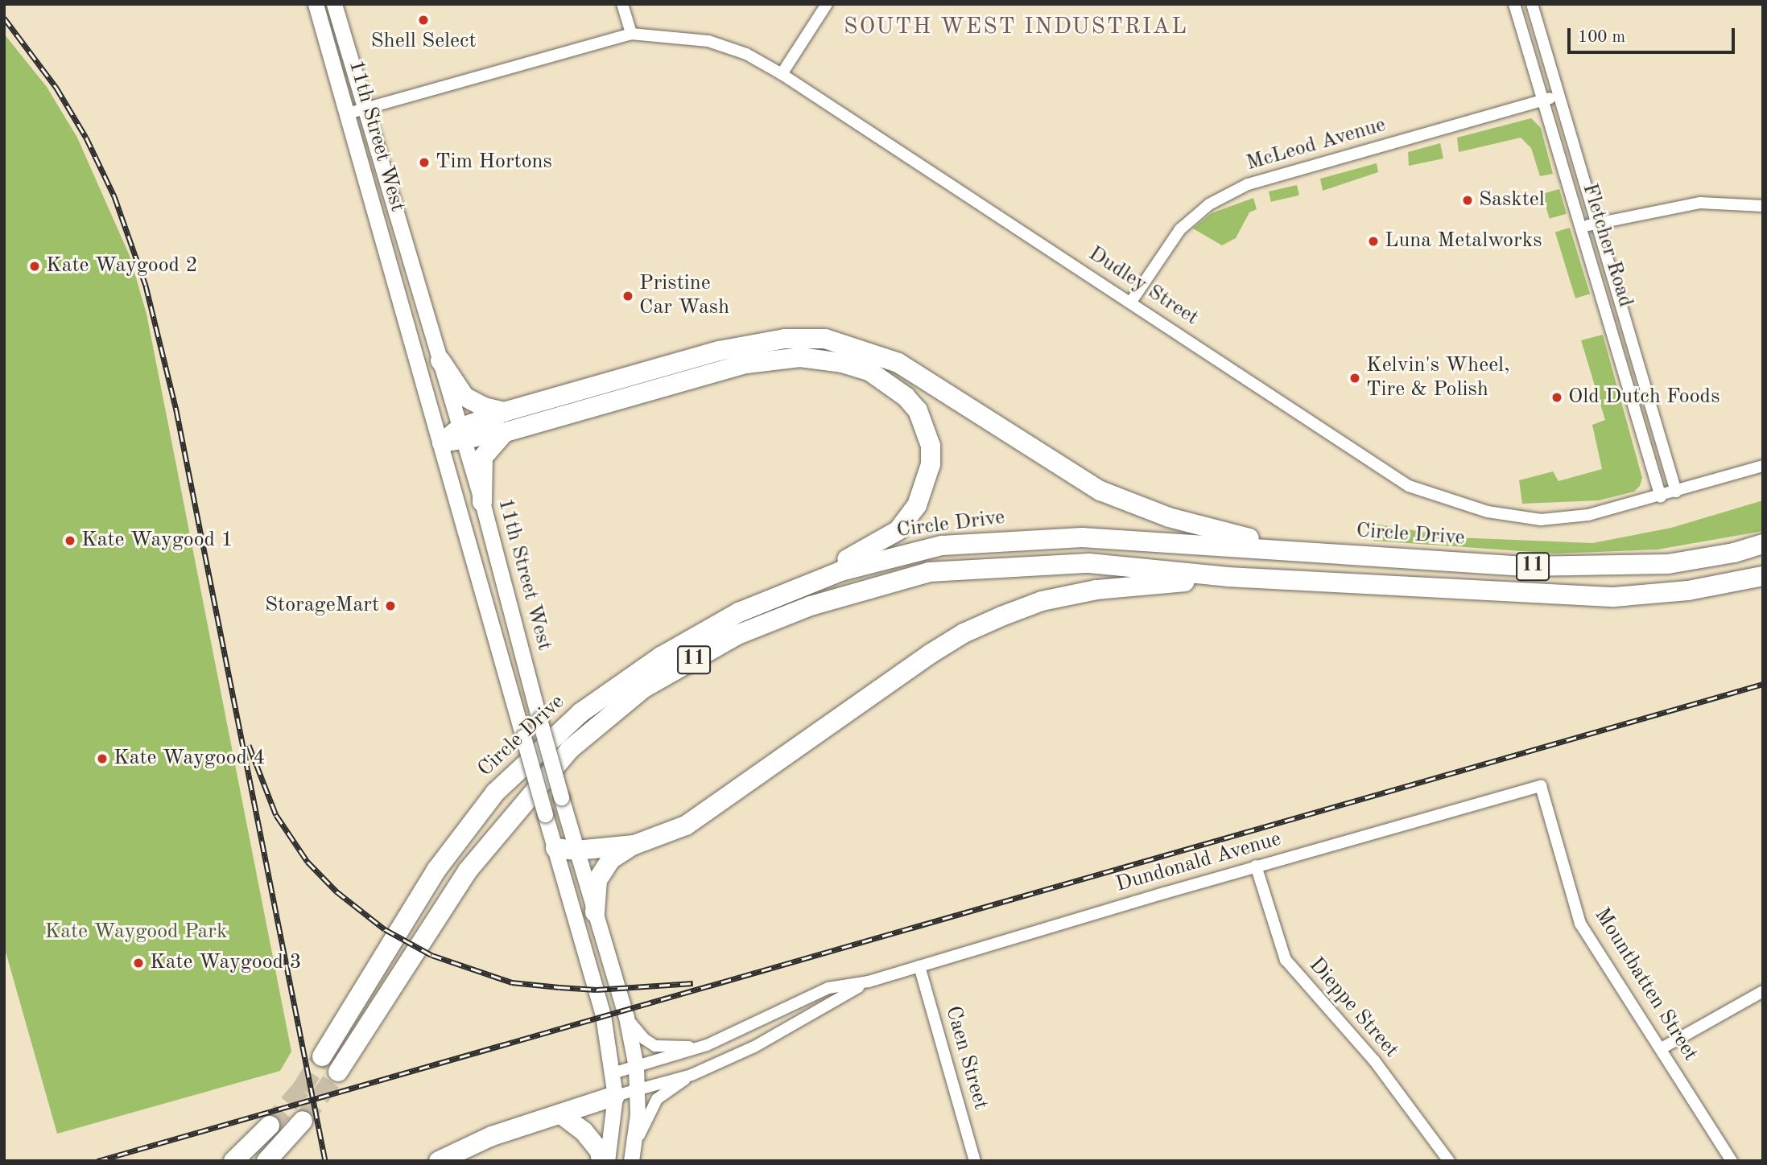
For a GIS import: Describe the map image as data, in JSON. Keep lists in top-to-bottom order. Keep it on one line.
{"streets":{"highway":["Circle Drive","11"],"main road":["11th Street West"],"street":["McLeod Avenue","Fletcher Road","Dudley Street","Dundonald Avenue","Mountbatten Street","Dieppe Street","Caen Street"]},"crossings":[["11th Street West","Dundonald Avenue"],["McLeod Avenue","Fletcher Road"],["McLeod Avenue","Dudley Street"],["Fletcher Road","Dudley Street"],["Dundonald Avenue","Mountbatten Street"],["Dundonald Avenue","Dieppe Street"],["Dundonald Avenue","Caen Street"]],"districts":["SOUTH WEST INDUSTRIAL"],"parks":["Kate Waygood Park"],"places":["Shell Select","Tim Hortons","Sasktel","Luna Metalworks","Kate Waygood 2","Pristine Car Wash","Kelvin's Wheel, Tire & Polish","Old Dutch Foods","Kate Waygood 1","StorageMart","Kate Waygood 4","Kate Waygood 3"],"scale_bar":"100 m"}
